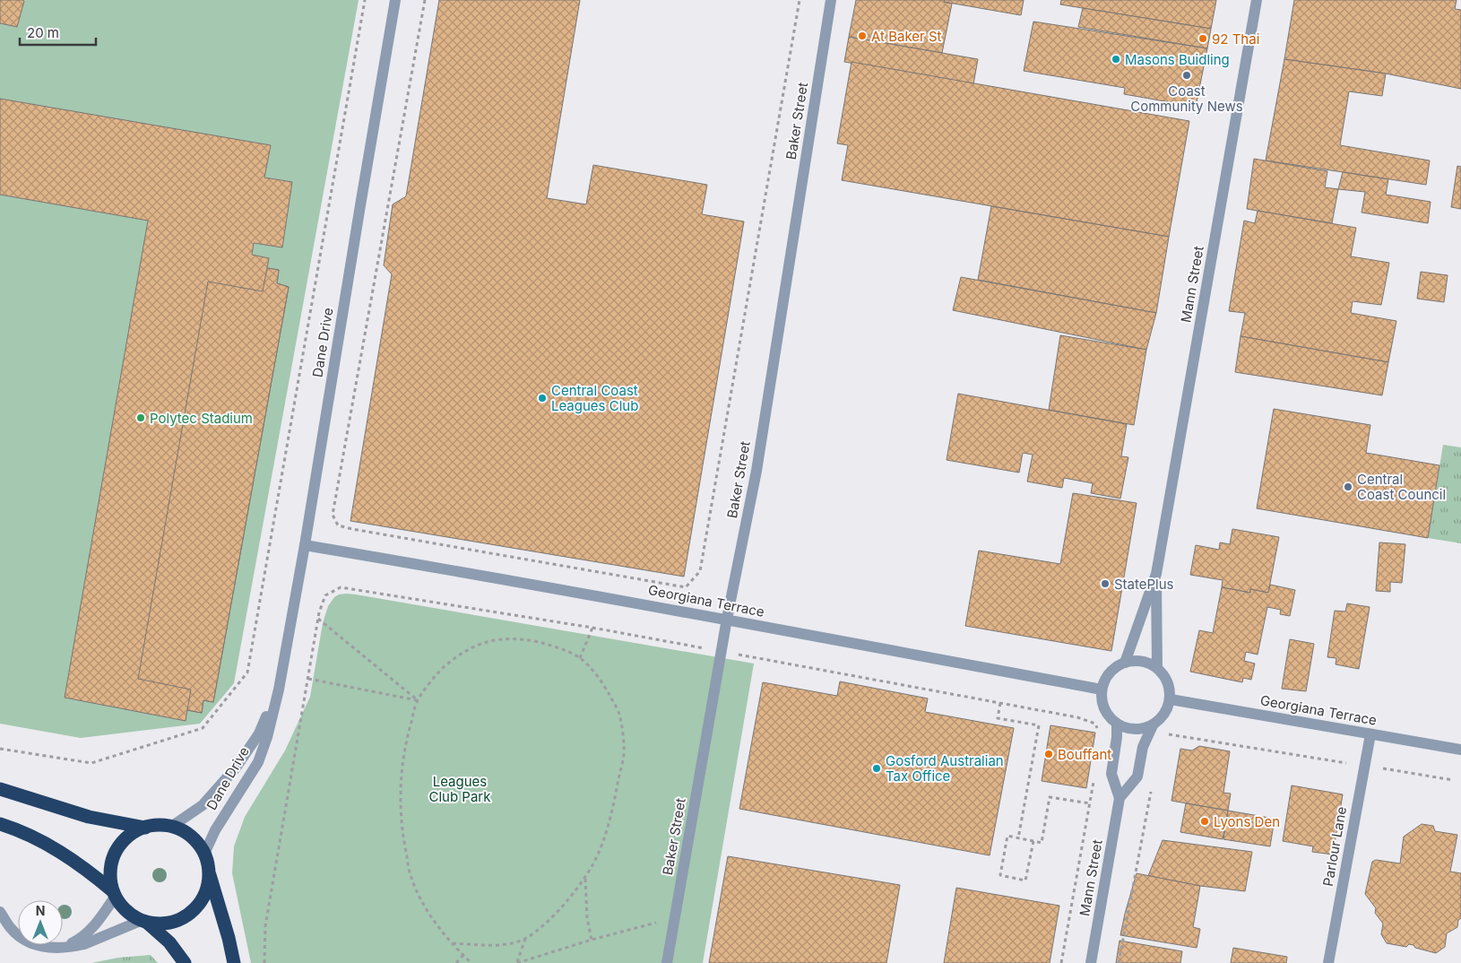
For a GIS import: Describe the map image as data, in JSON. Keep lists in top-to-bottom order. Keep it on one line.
{"streets":{"street":["Baker Street","Mann Street","Dane Drive","Georgiana Terrace","Parlour Lane"]},"crossings":[["Baker Street","Georgiana Terrace"],["Mann Street","Georgiana Terrace"],["Dane Drive","Georgiana Terrace"],["Georgiana Terrace","Parlour Lane"]],"parks":["Leagues Club Park"],"places":["At Baker St","92 Thai","Masons Buidling","Coast Community News","Central Coast Leagues Club","Polytec Stadium","Central Coast Council","StatePlus","Bouffant","Gosford Australian Tax Office","Lyons Den"],"scale_bar":"20 m","north":"top"}
